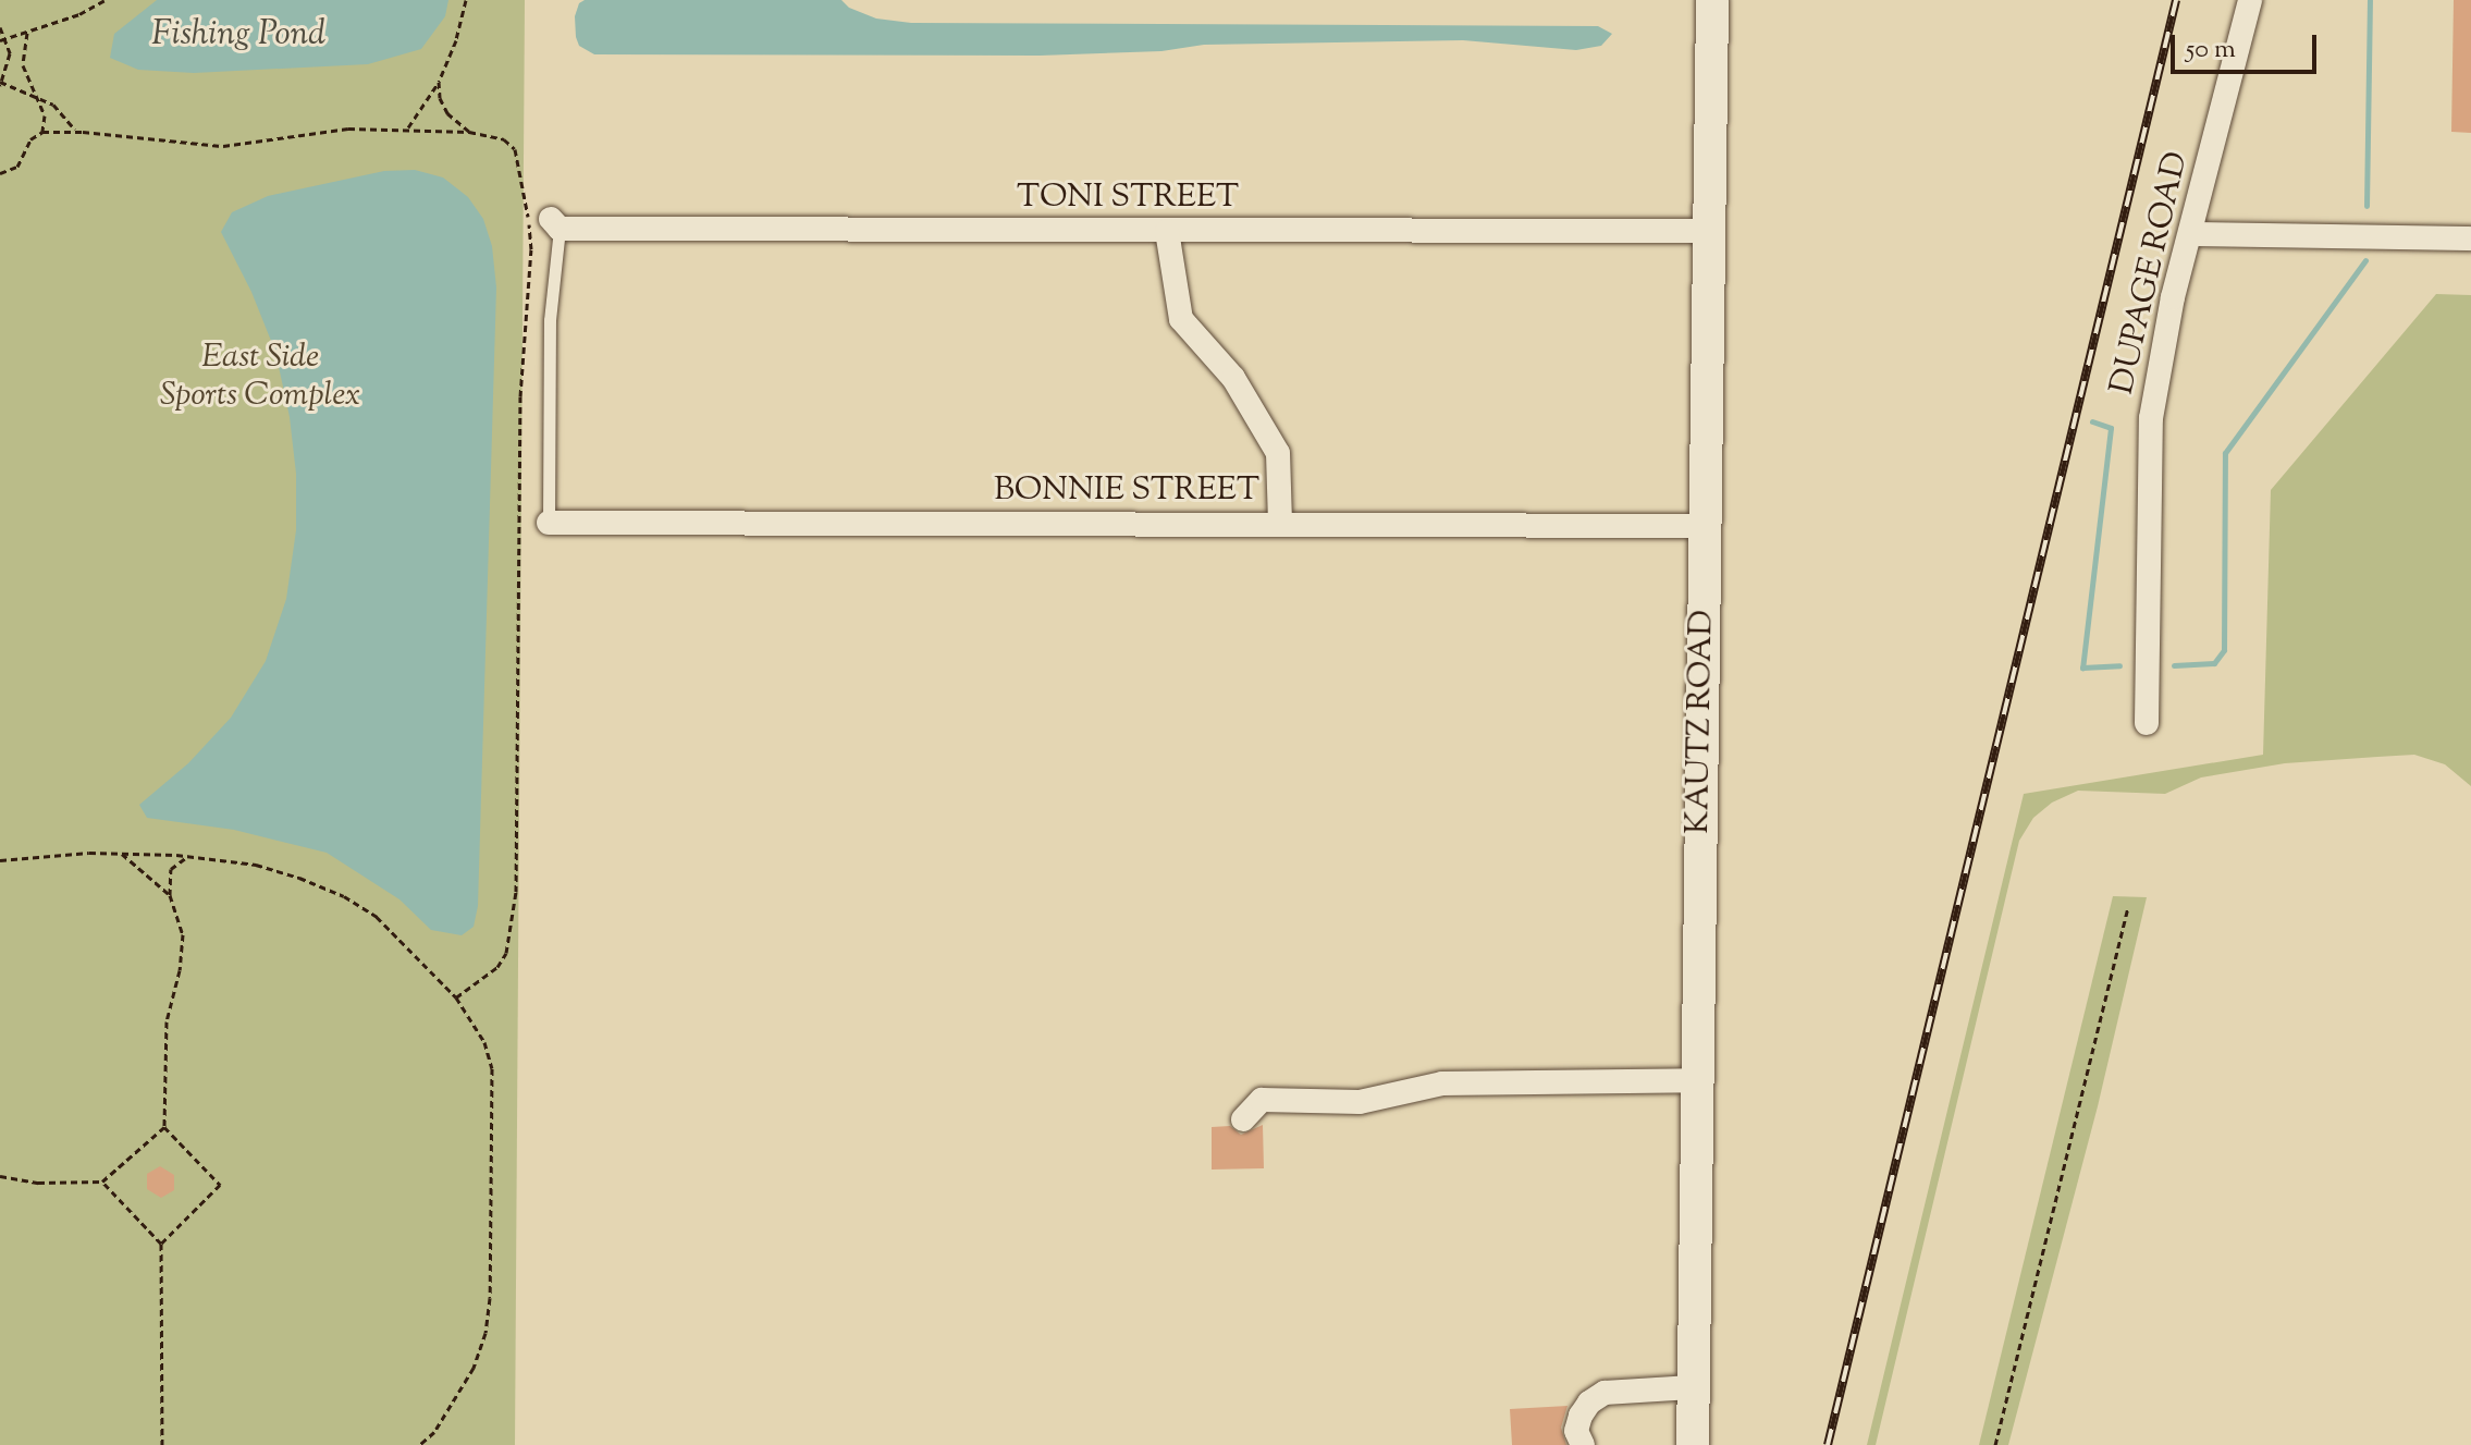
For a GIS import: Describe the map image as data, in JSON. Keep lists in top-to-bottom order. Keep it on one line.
{"streets":{"street":["TONI STREET","DUPAGE ROAD","BONNIE STREET","KAUTZ ROAD"]},"crossings":[["TONI STREET","KAUTZ ROAD"],["BONNIE STREET","KAUTZ ROAD"]],"water":["Fishing Pond"],"parks":["East Side Sports Complex"],"scale_bar":"50 m"}
